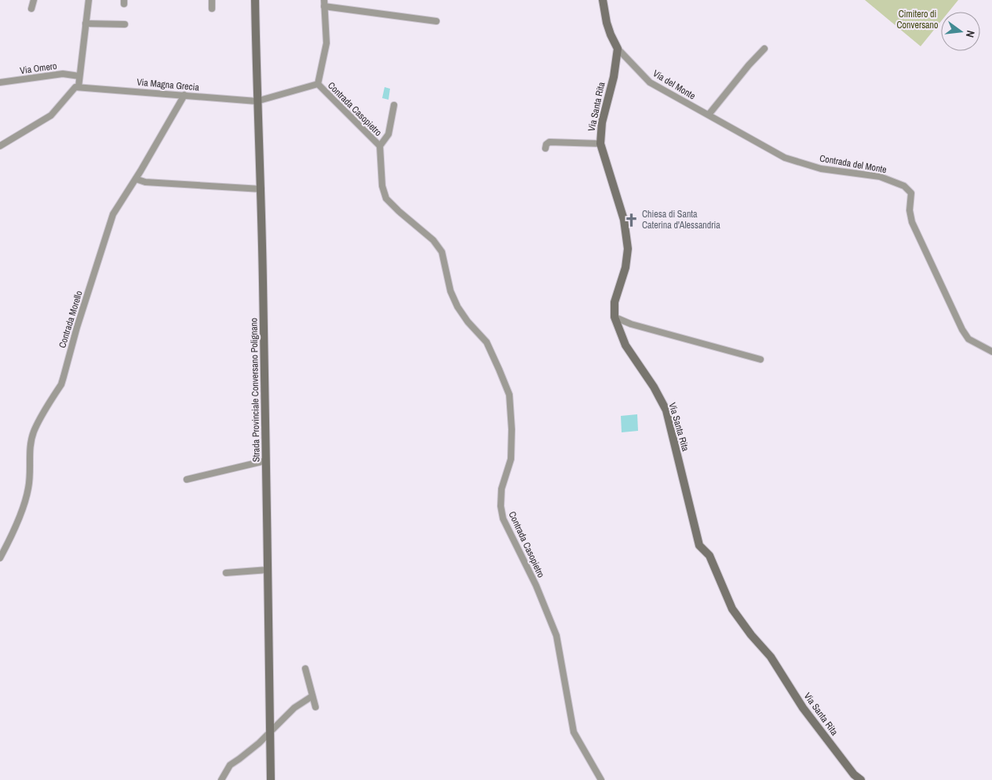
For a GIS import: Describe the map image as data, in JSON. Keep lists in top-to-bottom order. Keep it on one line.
{"streets":{"street":["Via Omero","Via Magna Grecia","Via del Monte","Via Santa Rita","Contrada Casopietro","Contrada del Monte","Contrada Morello","Strada Provinciale Conversano Polignano"]},"crossings":[["Via Magna Grecia","Contrada Casopietro"],["Via Magna Grecia","Contrada Morello"],["Via Magna Grecia","Strada Provinciale Conversano Polignano"],["Via del Monte","Via Santa Rita"],["Via del Monte","Contrada del Monte"],["Contrada Casopietro","Strada Provinciale Conversano Polignano"]],"parks":["Cimitero di Conversano"],"places":{"church":["Chiesa di Santa Caterina d'Alessandria"]},"north":"right"}
